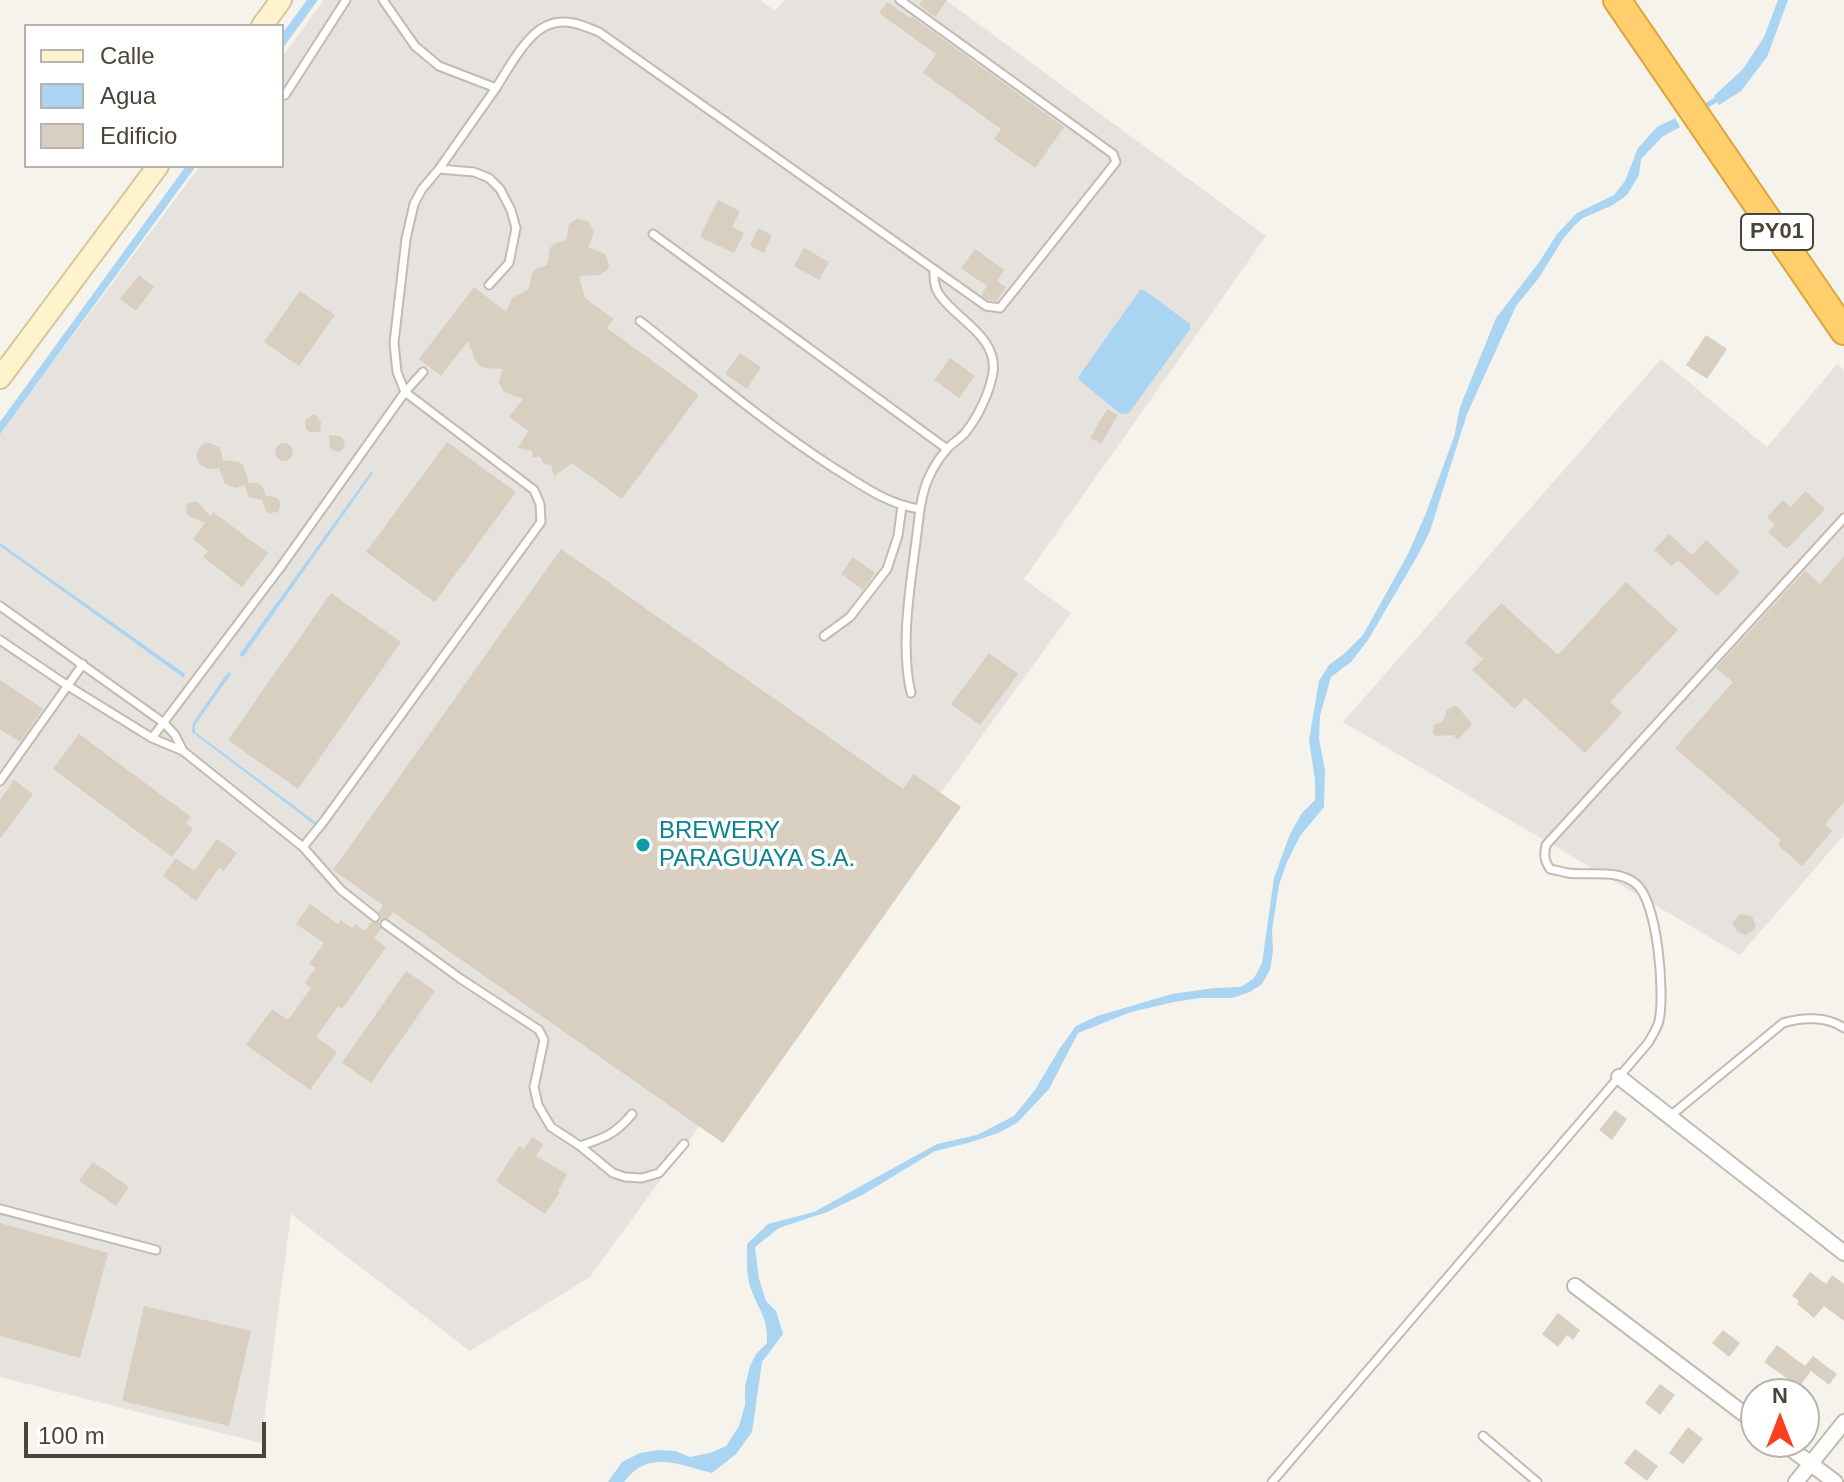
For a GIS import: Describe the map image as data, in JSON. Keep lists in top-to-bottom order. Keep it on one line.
{"streets":{"highway":["PY01"]},"places":["BREWERY PARAGUAYA S.A."],"legend":["Calle","Agua","Edificio"],"scale_bar":"100 m","north":"top"}
